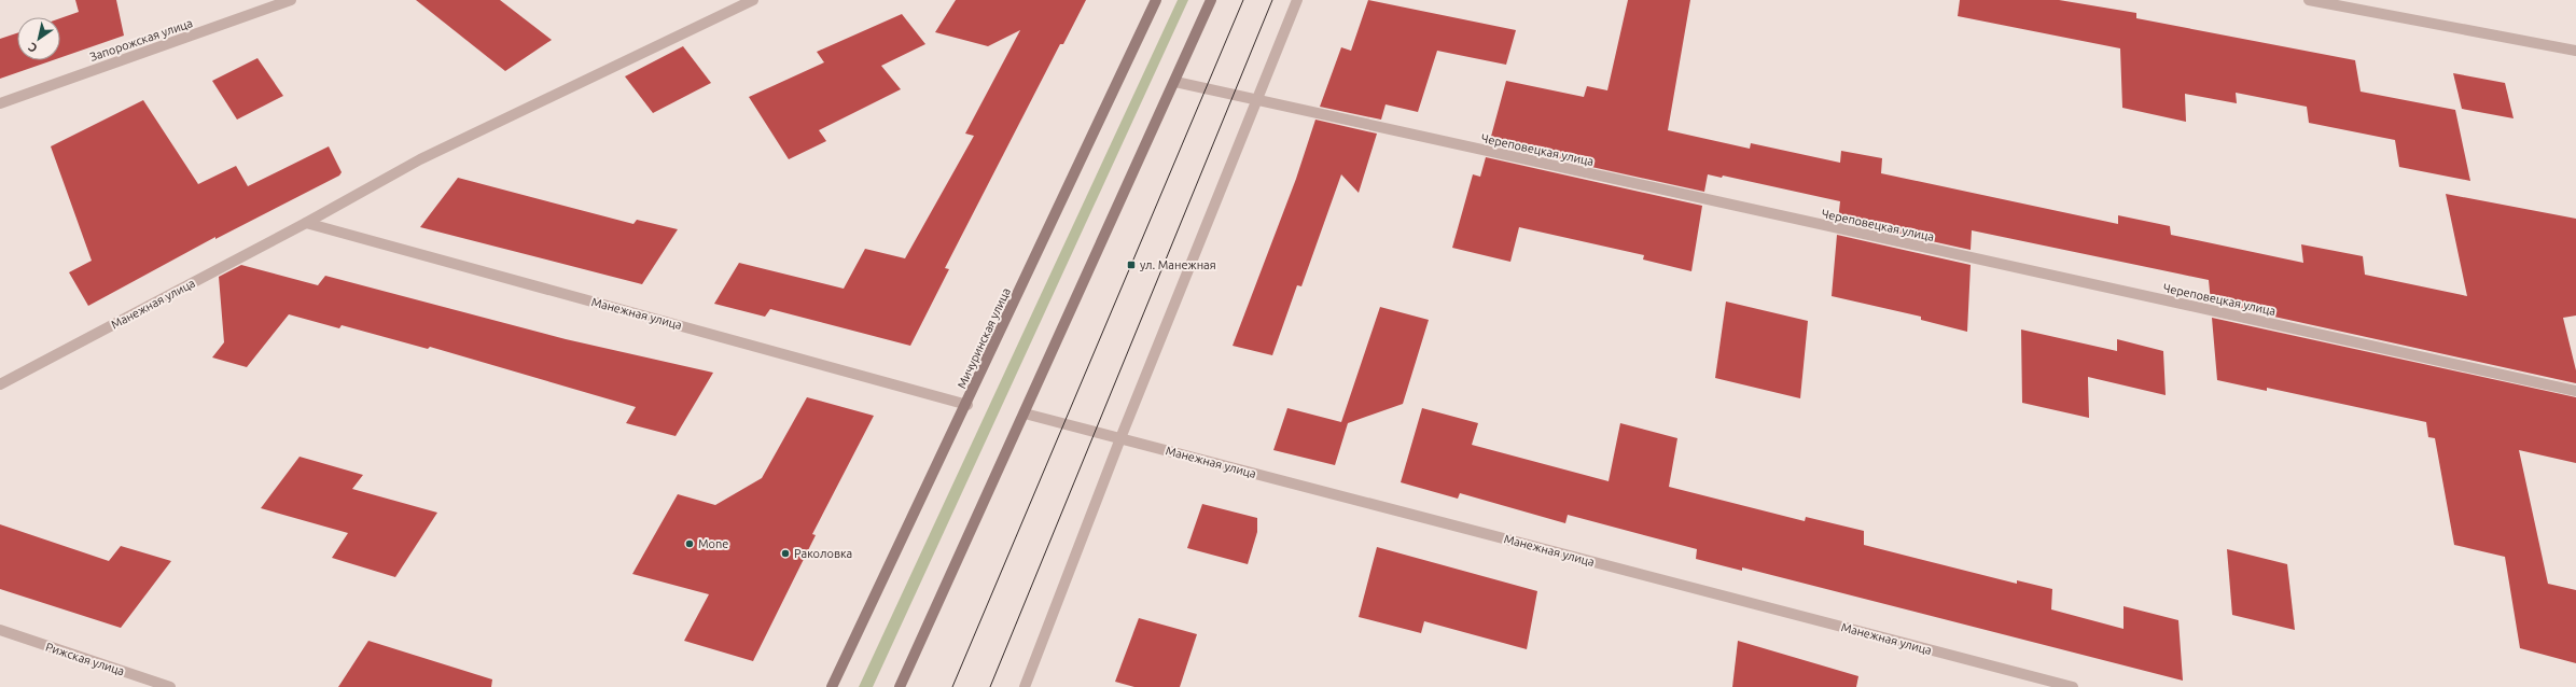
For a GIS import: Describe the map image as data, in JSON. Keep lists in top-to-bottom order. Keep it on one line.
{"streets":{"main road":["Мичуринская улица"],"street":["Запорожская улица","Череповецкая улица","Манежная улица","Рижская улица"]},"crossings":[["Манежная улица","Мичуринская улица"]],"places":{"transit":["ул. Манежная"],"other":["Mone","Раколовка"]},"north":"bottom left"}
